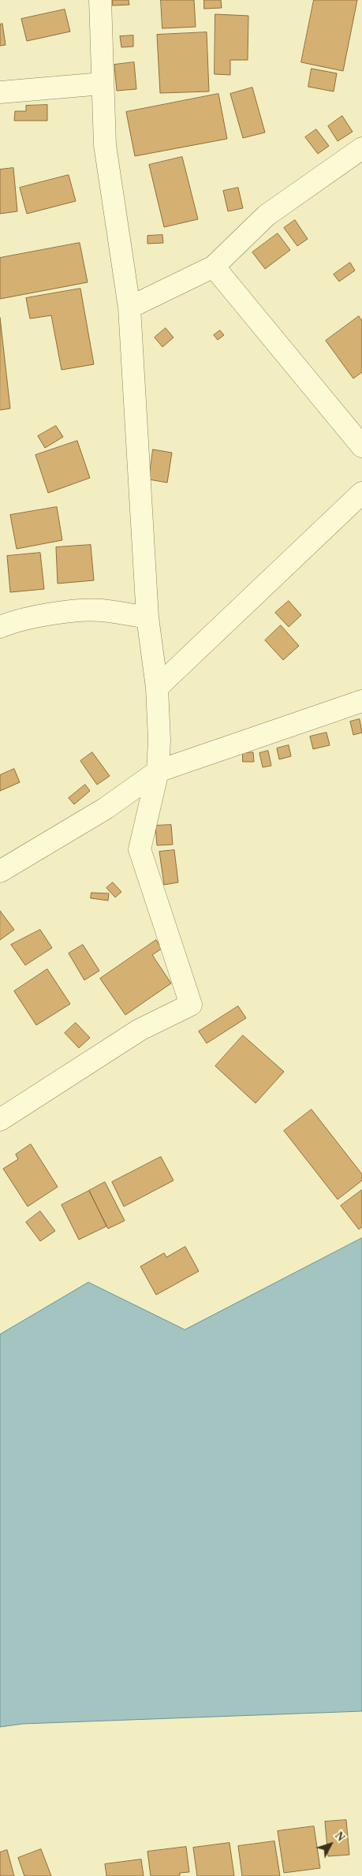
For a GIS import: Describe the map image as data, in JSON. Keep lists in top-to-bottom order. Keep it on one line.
{"north":"top right"}
